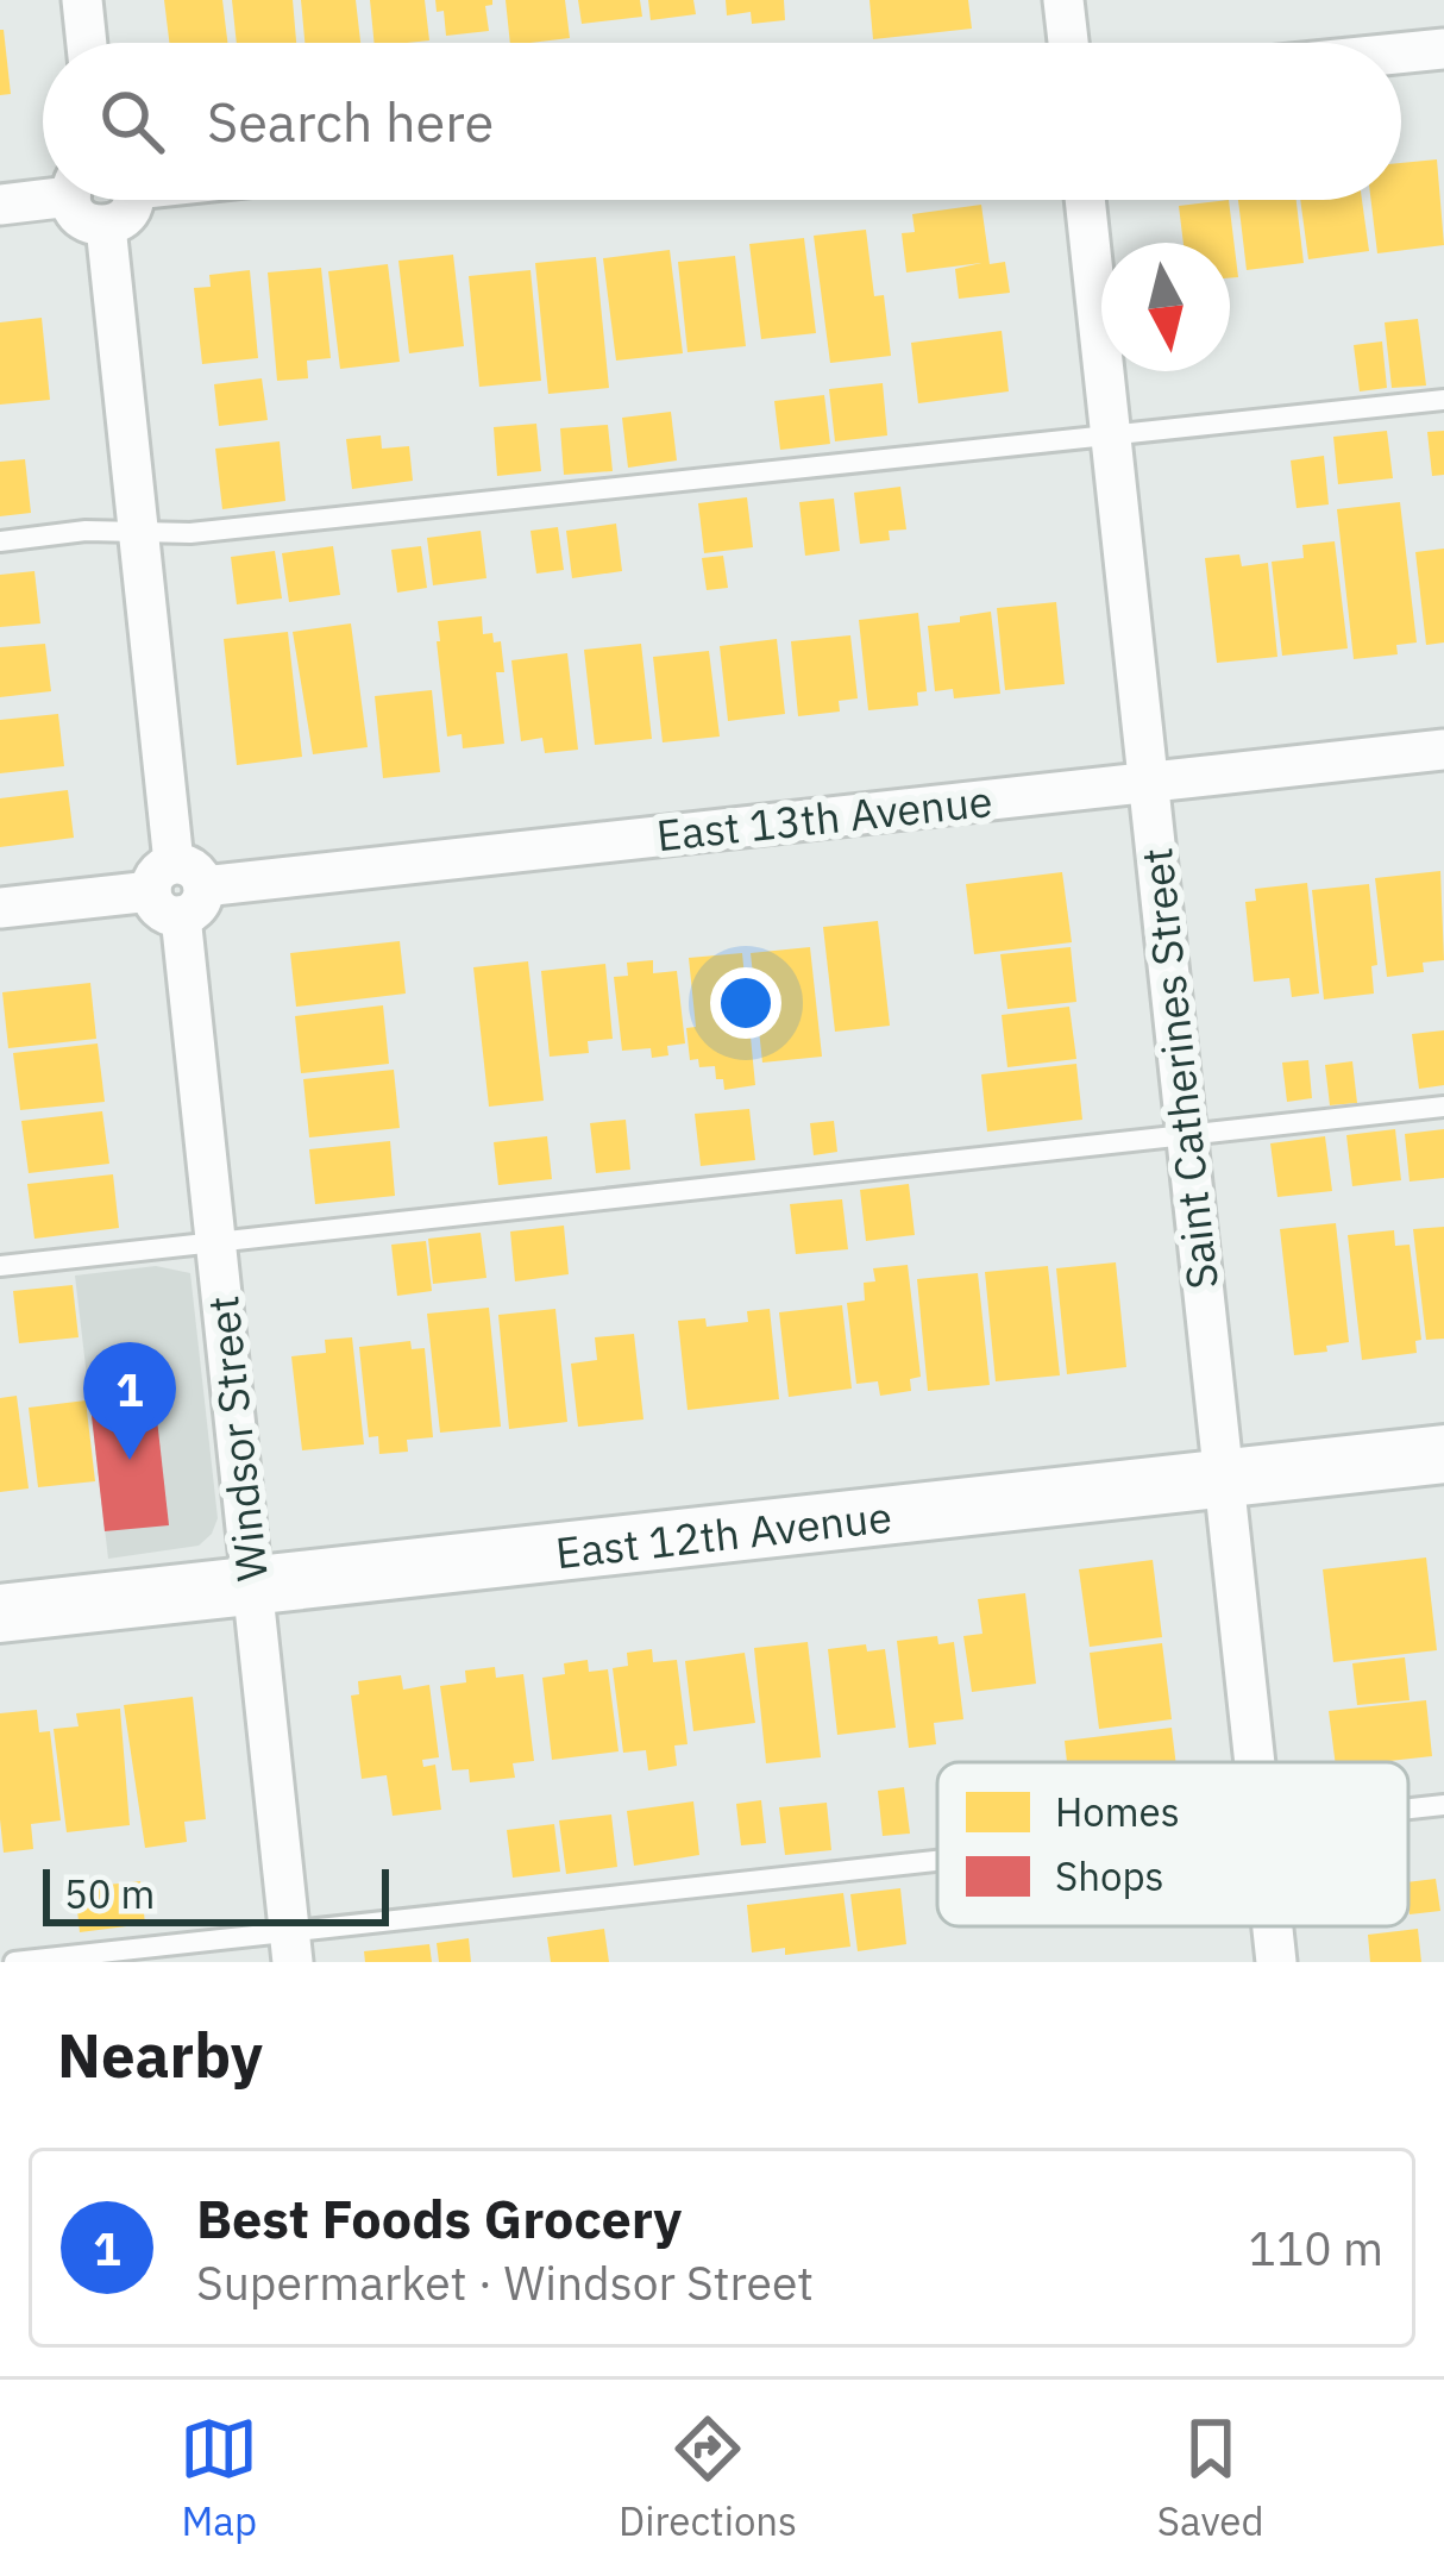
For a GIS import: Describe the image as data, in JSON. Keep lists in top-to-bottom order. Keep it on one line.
{"streets":{"street":["East 13th Avenue","Saint Catherines Street","Windsor Street","East 12th Avenue"]},"crossings":[["East 13th Avenue","Saint Catherines Street"],["East 13th Avenue","Windsor Street"],["Saint Catherines Street","East 12th Avenue"],["Windsor Street","East 12th Avenue"]],"legend":["Homes","Shops"],"scale_bar":"50 m","north":"bottom","page":{"search":"Search here","pins":"1","scale":"50 m","heading":"Nearby","list":[{"mark":"1","name":"Best Foods Grocery","note":"Supermarket · Windsor Street","value":"110 m"}],"nav":["Map","Directions","Saved"]}}
